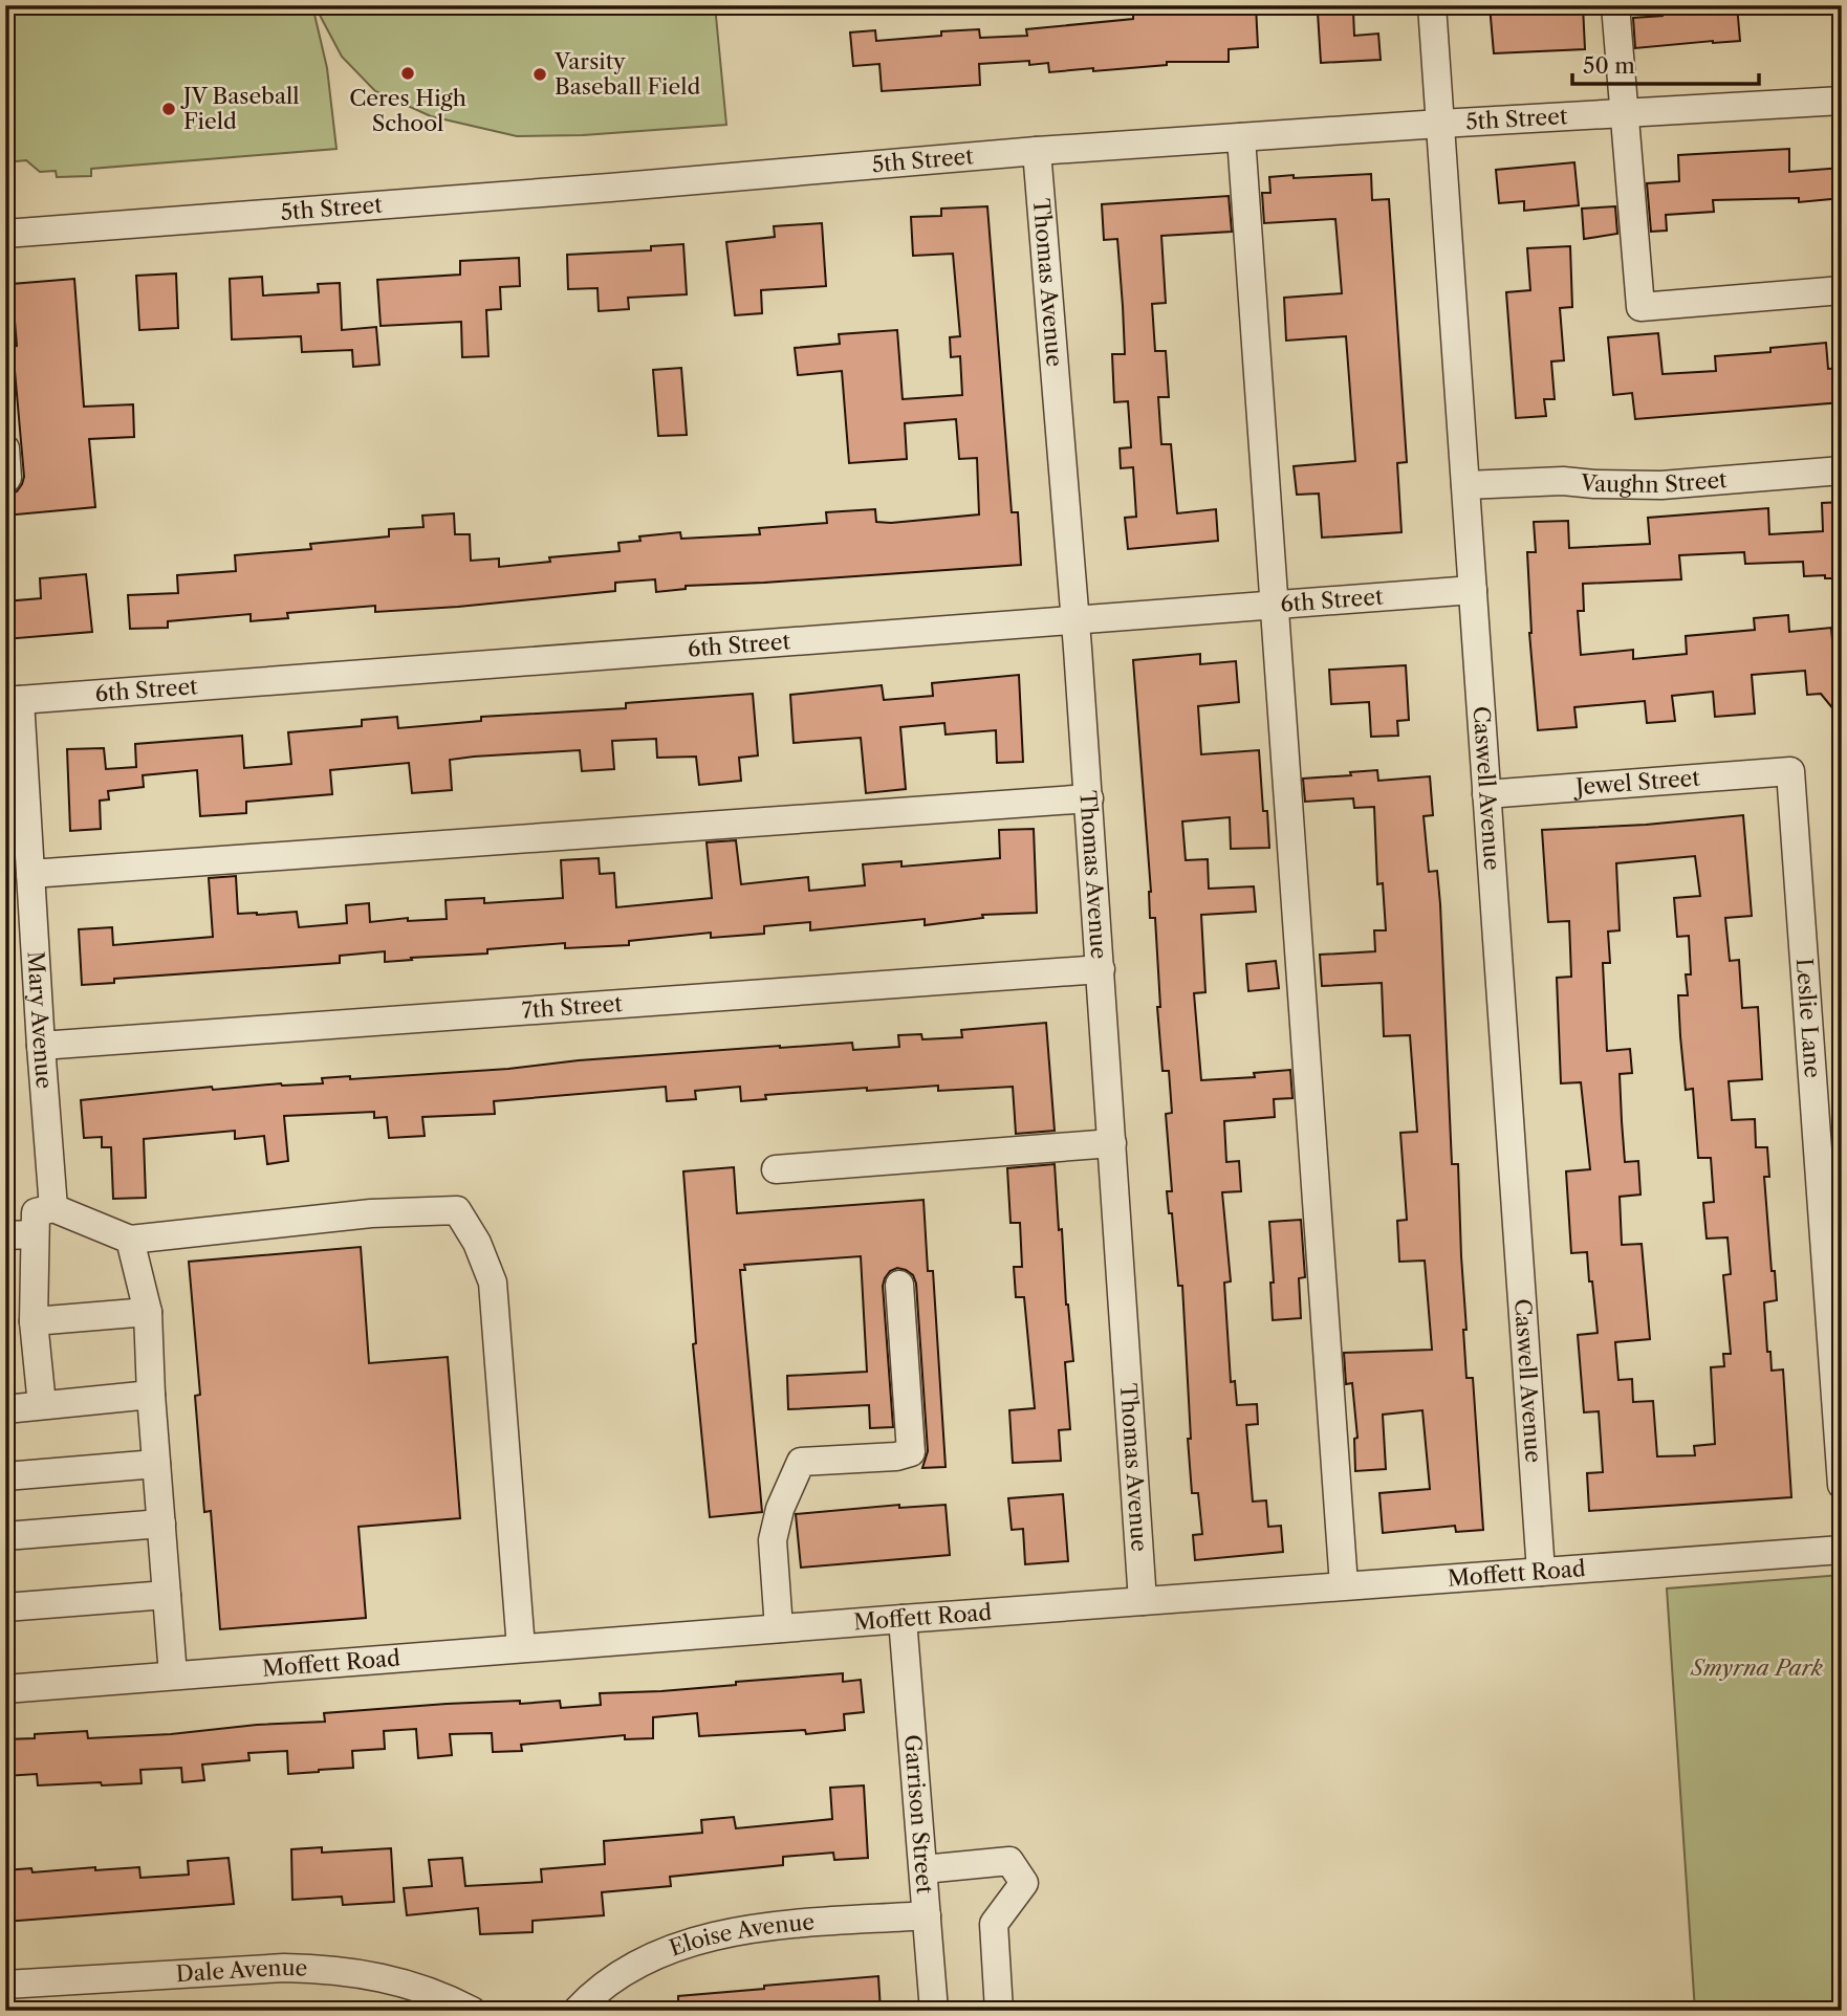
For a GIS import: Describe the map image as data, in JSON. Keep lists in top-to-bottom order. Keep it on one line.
{"streets":{"street":["5th Street","Thomas Avenue","Vaughn Street","6th Street","Jewel Street","Caswell Avenue","7th Street","Leslie Lane","Mary Avenue","Moffett Road","Garrison Street","Eloise Avenue","Dale Avenue"]},"crossings":[["5th Street","Thomas Avenue"],["5th Street","Caswell Avenue"],["Thomas Avenue","6th Street"],["Thomas Avenue","7th Street"],["Thomas Avenue","Moffett Road"],["Vaughn Street","Caswell Avenue"],["6th Street","Caswell Avenue"],["6th Street","Mary Avenue"],["Jewel Street","Caswell Avenue"],["Jewel Street","Leslie Lane"],["Caswell Avenue","Moffett Road"],["7th Street","Mary Avenue"],["Moffett Road","Garrison Street"],["Garrison Street","Eloise Avenue"]],"parks":["Smyrna Park"],"places":["Ceres High School","Varsity Baseball Field","JV Baseball Field"],"scale_bar":"50 m"}
